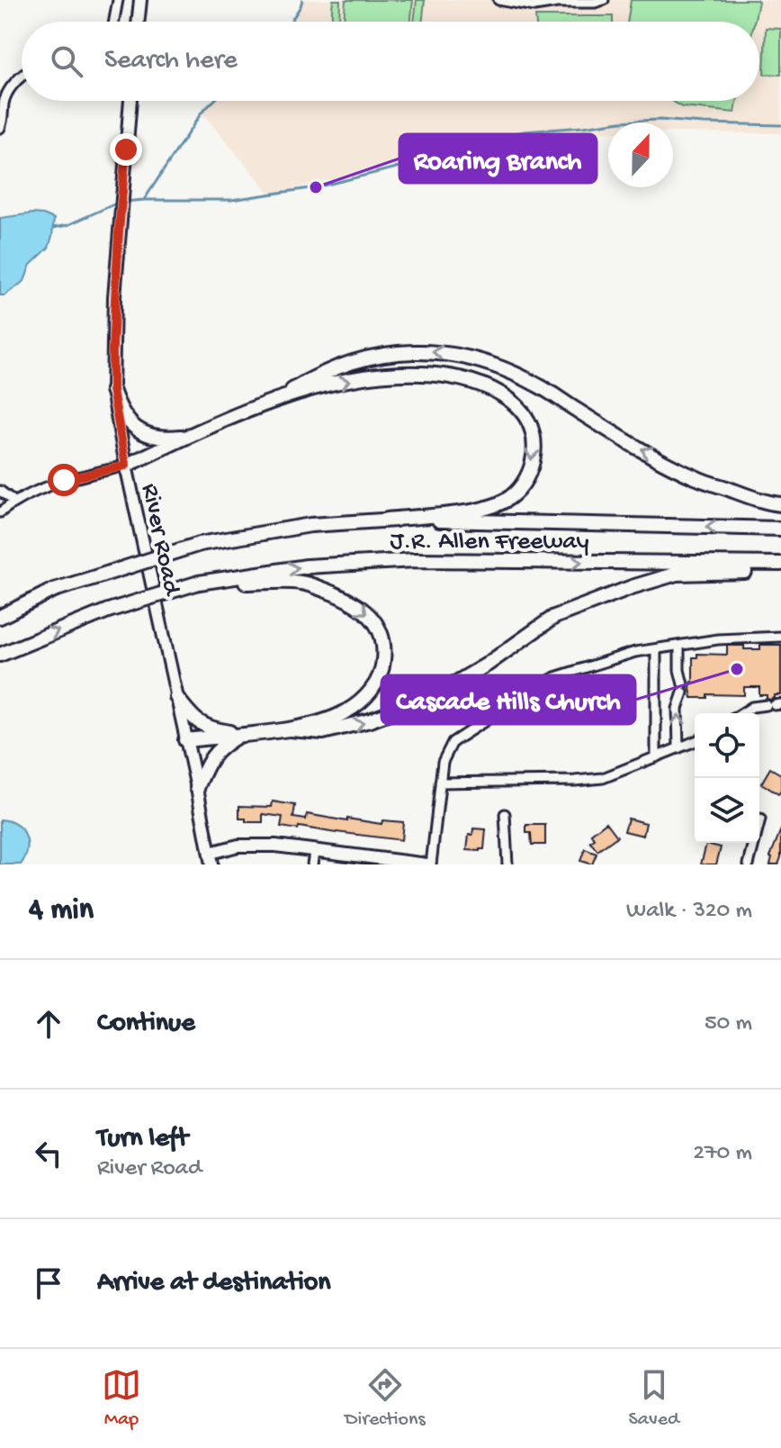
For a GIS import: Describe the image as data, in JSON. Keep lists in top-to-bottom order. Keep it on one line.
{"streets":{"highway":["J.R. Allen Freeway"],"main road":["River Road"]},"places":["Roaring Branch","Cascade Hills Church"],"north":"top","page":{"search":"Search here","heading":["4 min","Walk · 320 m"],"list":[["Continue","50 m"],["Turn left","River Road","270 m"],"Arrive at destination"],"nav":["Map","Directions","Saved"]}}
